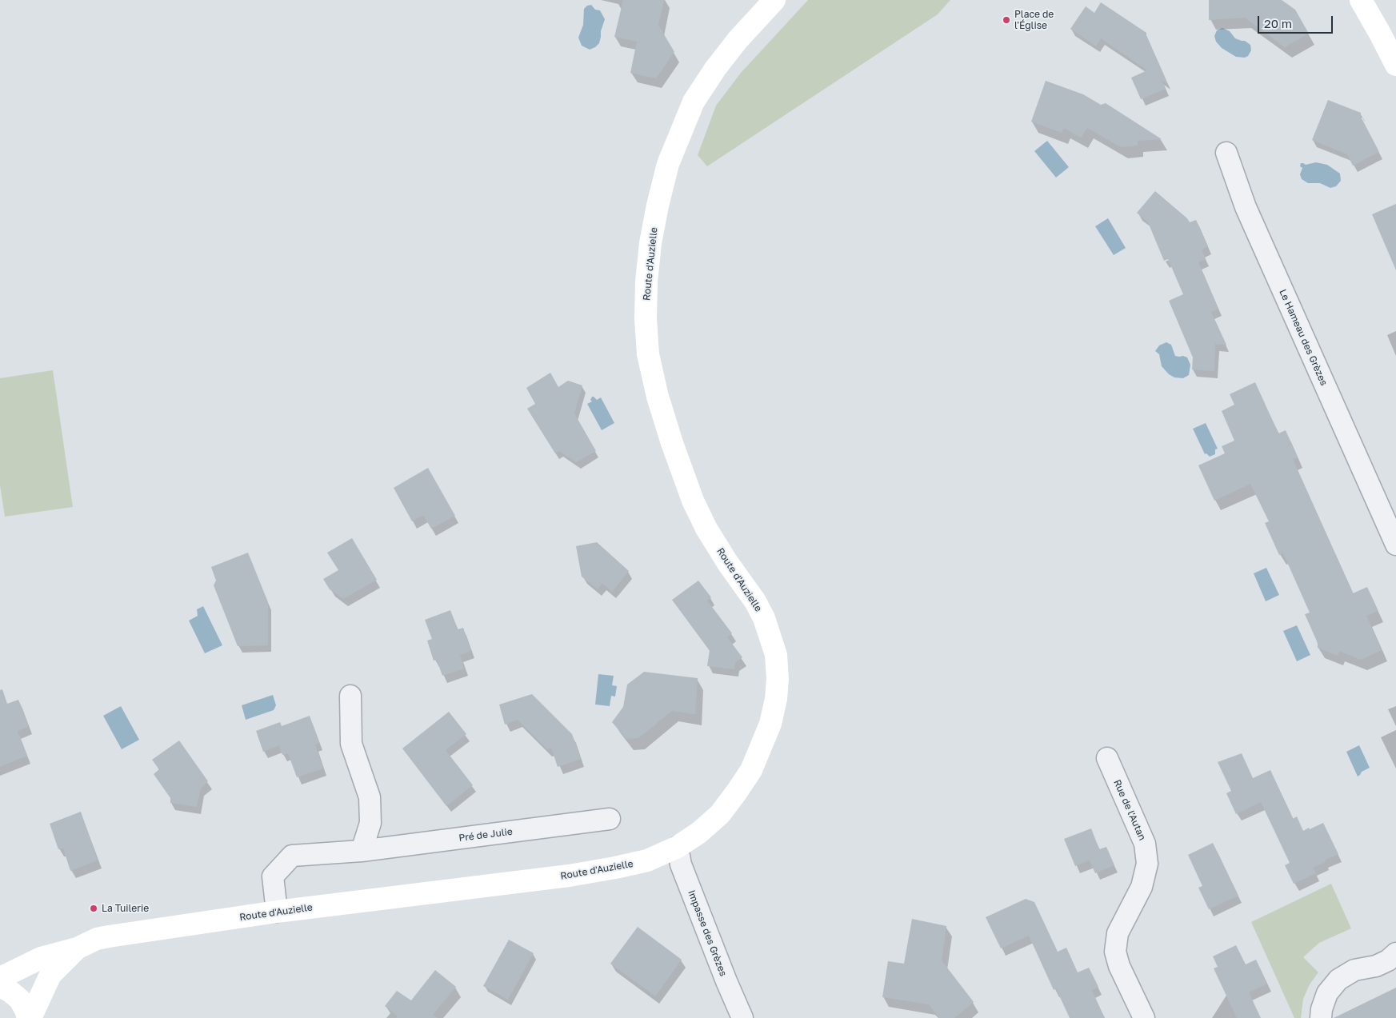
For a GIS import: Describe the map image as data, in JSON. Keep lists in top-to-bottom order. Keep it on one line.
{"streets":{"street":["Route d'Auzielle","Le Hameau des Grèzes","Rue de l'Autan","Pré de Julie","Impasse des Grèzes"]},"crossings":[["Route d'Auzielle","Pré de Julie"],["Route d'Auzielle","Impasse des Grèzes"]],"places":["Place de l'Église","La Tuilerie"],"scale_bar":"20 m"}
